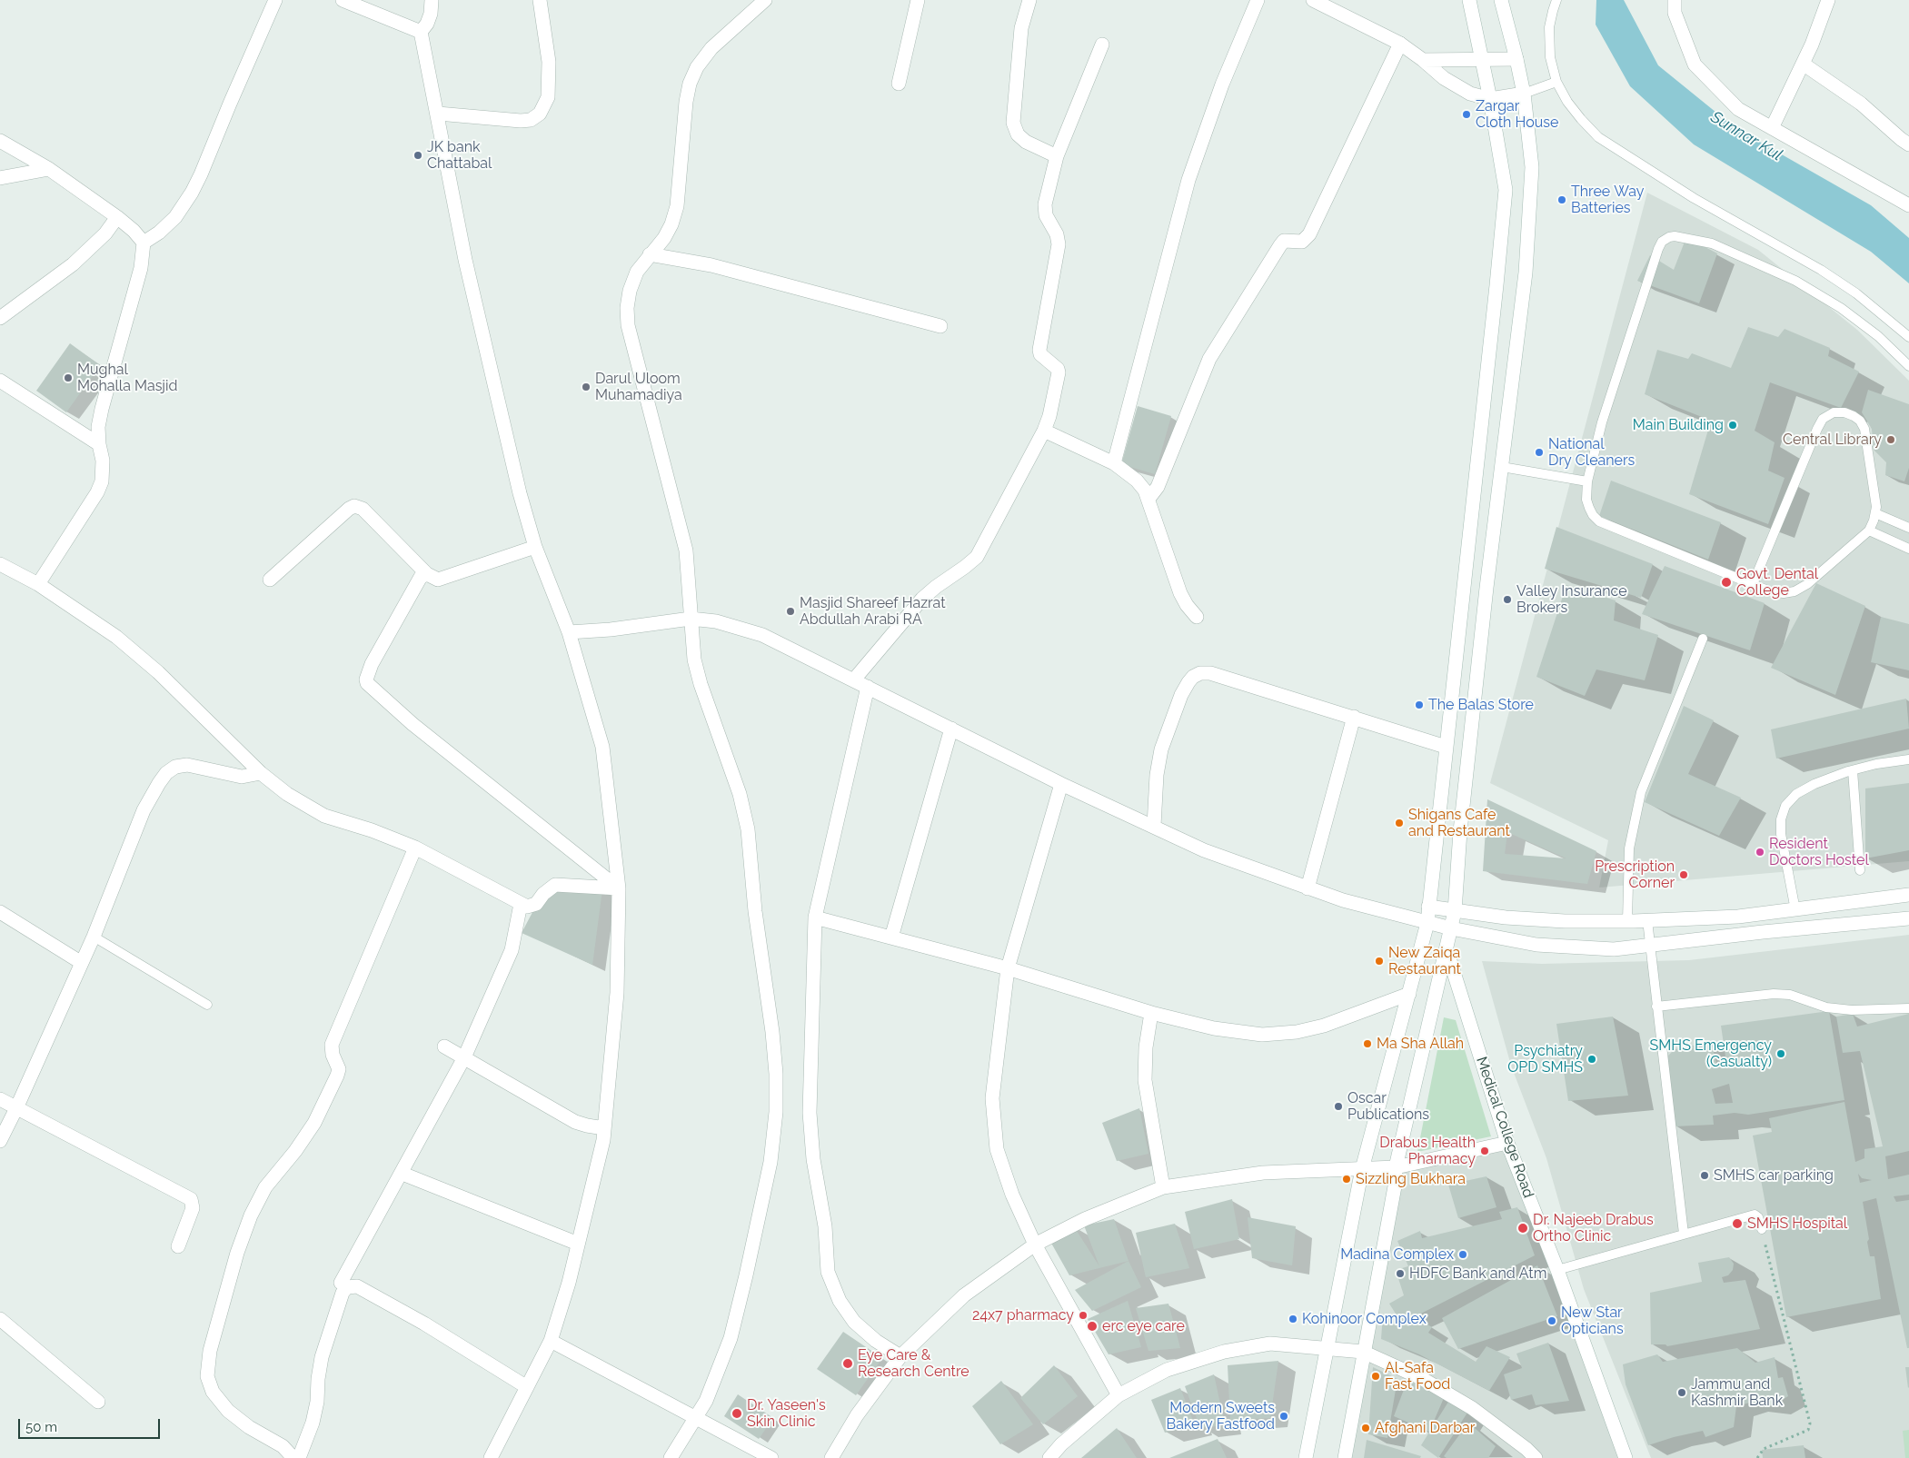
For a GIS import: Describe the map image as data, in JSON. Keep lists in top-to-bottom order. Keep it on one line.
{"streets":{"street":["Medical College Road"]},"water":["Sunnar Kul"],"places":["Zargar Cloth House","JK bank Chattabal","Three Way Batteries","Mughal Mohalla Masjid","Darul Uloom Muhamadiya","Main Building","Central Library","National Dry Cleaners","Govt. Dental College","Valley Insurance Brokers","Masjid Shareef Hazrat Abdullah Arabi RA","The Balas Store","Shigans Cafe and Restaurant","Resident Doctors Hostel","Prescription Corner","New Zaiqa Restaurant","Ma Sha Allah","SMHS Emergency (Casualty)","Psychiatry OPD SMHS","Oscar Publications","Drabus Health Pharmacy","SMHS car parking","Sizzling Bukhara","SMHS Hospital","Dr. Najeeb Drabus Ortho Clinic","Madina Complex","HDFC Bank and Atm","24x7 pharmacy","Kohinoor Complex","New Star Opticians","erc eye care","Eye Care & Research Centre","Al-Safa Fast Food","Jammu and Kashmir Bank","Dr. Yaseen's Skin Clinic","Modern Sweets Bakery Fastfood","Afghani Darbar"],"scale_bar":"50 m"}
